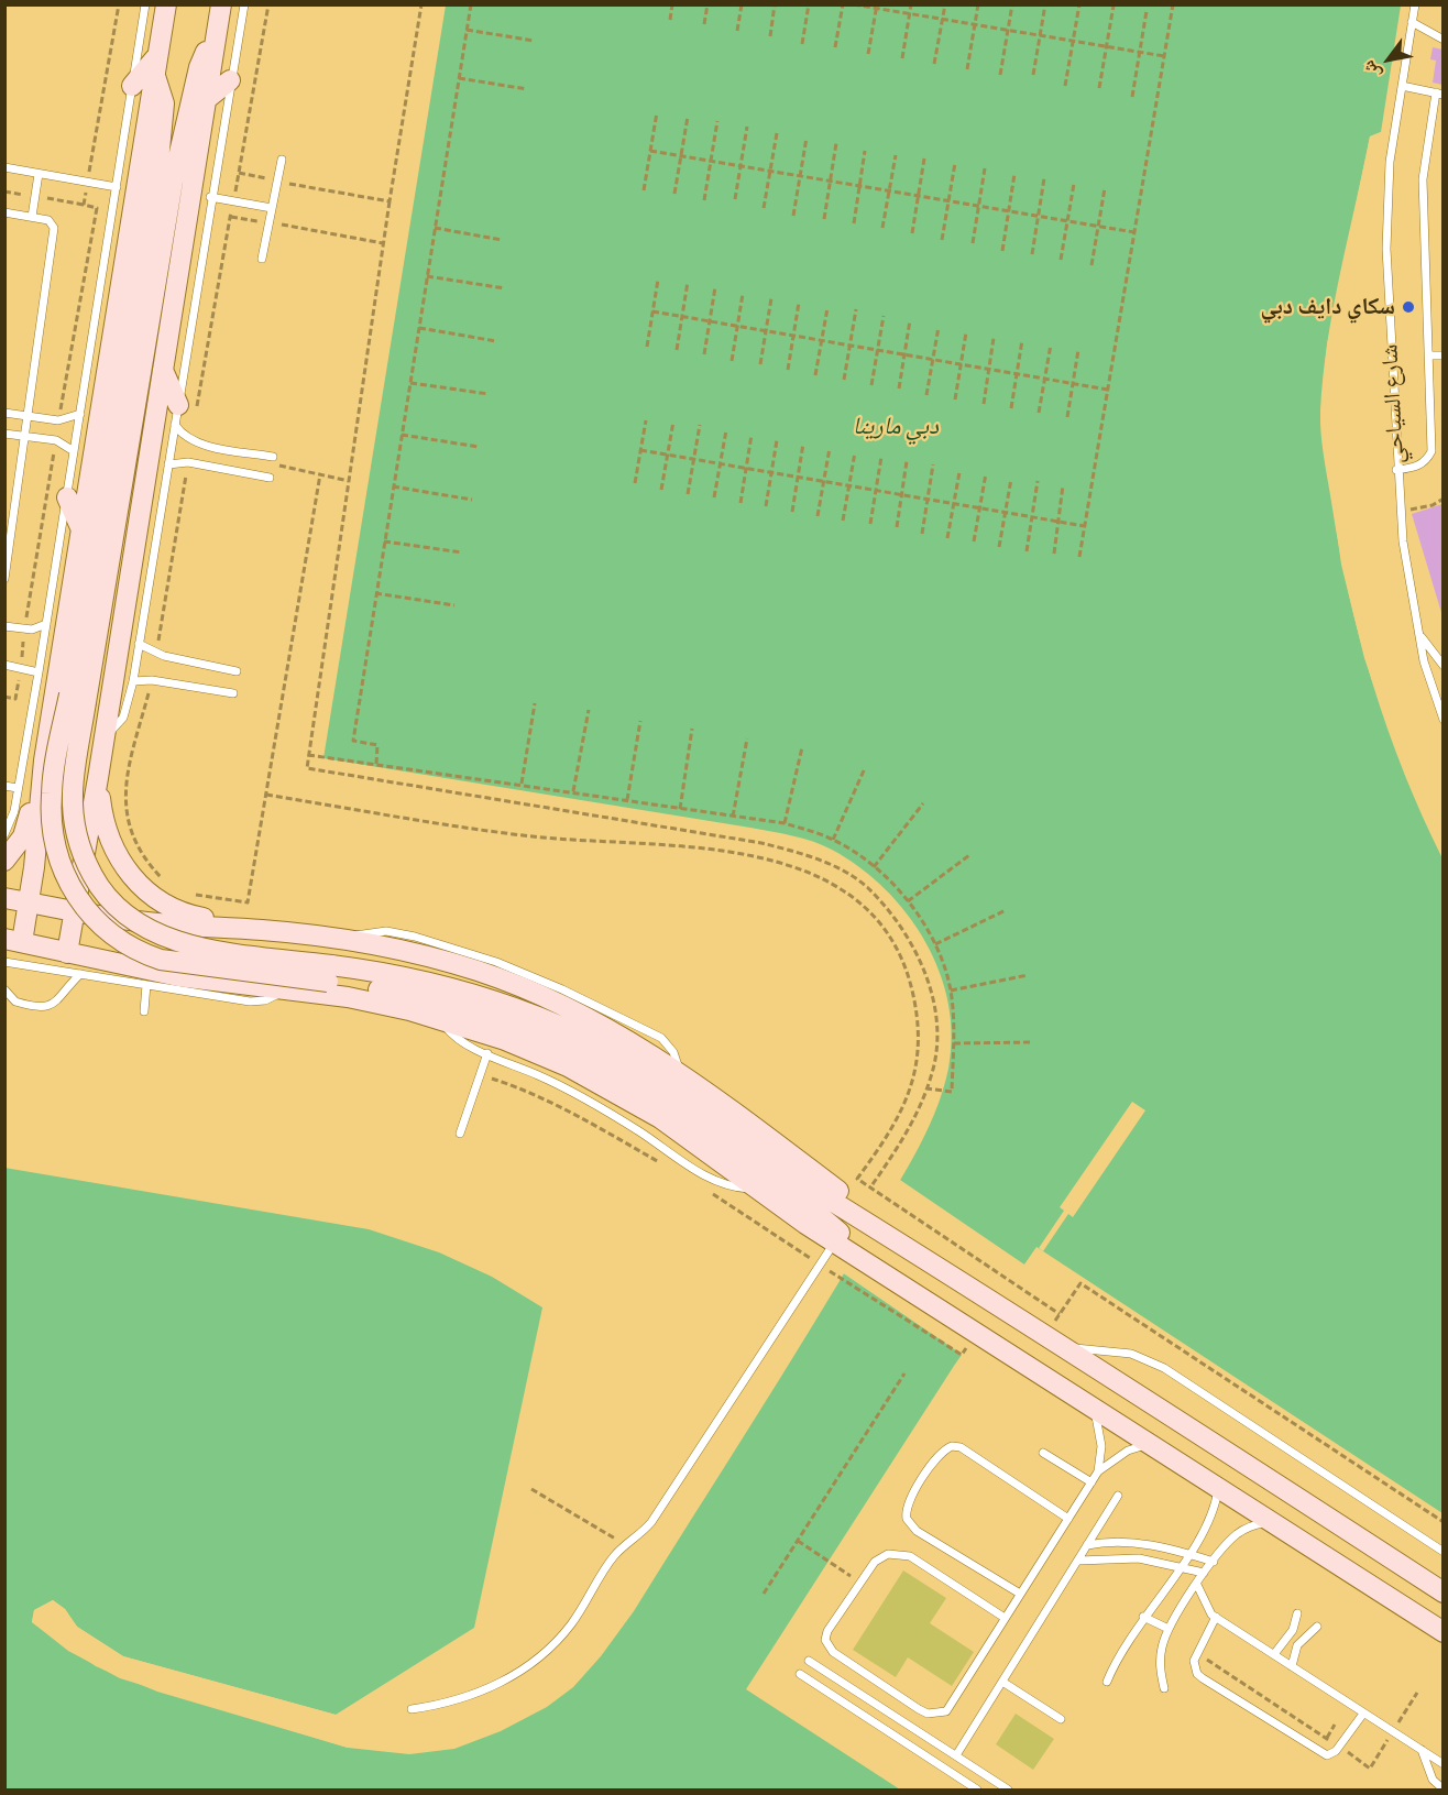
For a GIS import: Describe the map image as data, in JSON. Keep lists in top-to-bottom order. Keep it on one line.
{"streets":{"lane":["شارع السياحي"]},"water":["دبي مارينا"],"places":["سكاي دايف دبي"],"north":"bottom left"}
